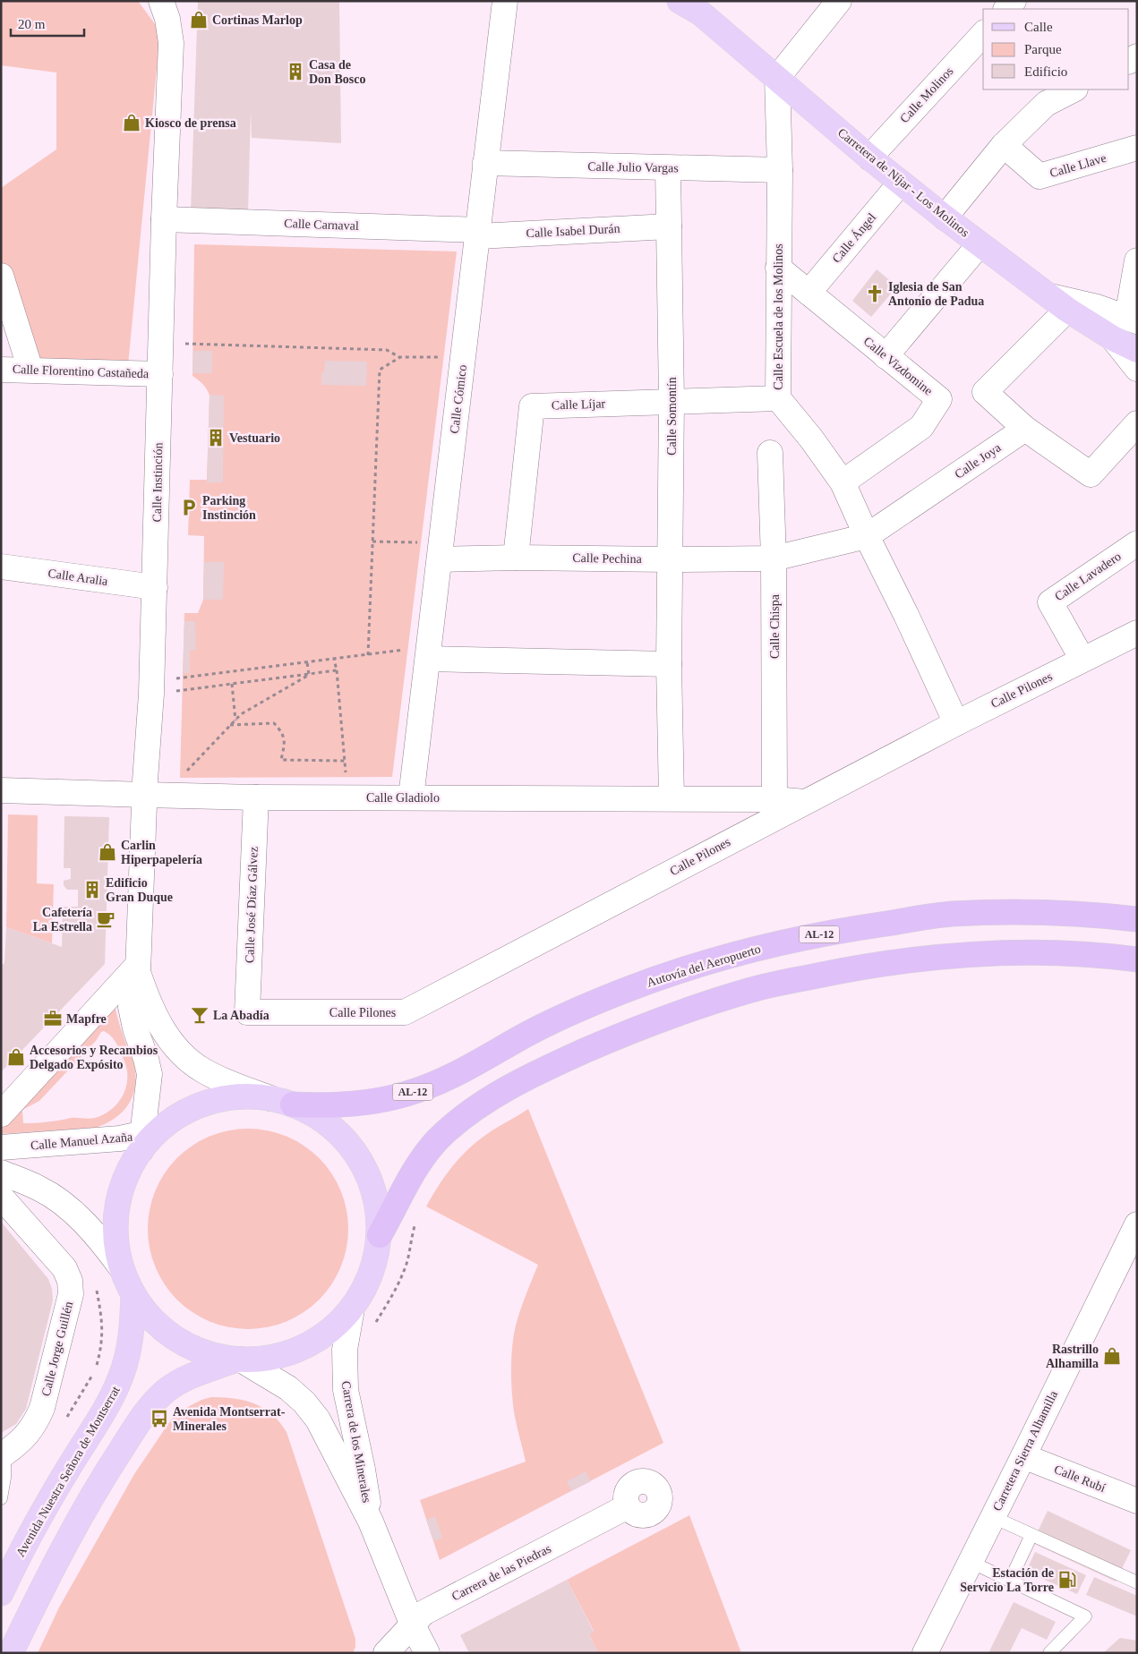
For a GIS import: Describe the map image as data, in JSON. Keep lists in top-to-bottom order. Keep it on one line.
{"streets":{"highway":["AL-12","Autovía del Aeropuerto"],"main road":["Carretera de Níjar - Los Molinos","Avenida Nuestra Señora de Montserrat"],"street":["Calle Molinos","Calle Llave","Calle Julio Vargas","Calle Carnaval","Calle Isabel Durán","Calle Ángel","Calle Escuela de los Molinos","Calle Vizdomine","Calle Florentino Castañeda","Calle Cómico","Calle Líjar","Calle Somontín","Calle Joya","Calle Instinción","Calle Pechina","Calle Lavadero","Calle Aralia","Calle Chispa","Calle Pilones","Calle Gladiolo","Calle José Díaz Gálvez","Calle Manuel Azaña","Calle Jorge Guillén","Carrera de los Minerales","Carretera Sierra Alhamilla","Calle Rubí","Carrera de las Piedras"]},"crossings":[["Calle Molinos","Carretera de Níjar - Los Molinos"],["Calle Julio Vargas","Calle Escuela de los Molinos"],["Calle Julio Vargas","Calle Cómico"],["Calle Julio Vargas","Calle Somontín"],["Carretera de Níjar - Los Molinos","Calle Ángel"],["Carretera de Níjar - Los Molinos","Calle Escuela de los Molinos"],["Calle Carnaval","Calle Isabel Durán"],["Calle Carnaval","Calle Cómico"],["Calle Carnaval","Calle Instinción"],["Calle Isabel Durán","Calle Cómico"],["Calle Isabel Durán","Calle Somontín"],["Calle Ángel","Calle Vizdomine"],["Calle Escuela de los Molinos","Calle Vizdomine"],["Calle Escuela de los Molinos","Calle Líjar"],["Calle Escuela de los Molinos","Calle Joya"],["Calle Escuela de los Molinos","Calle Pilones"],["Calle Florentino Castañeda","Calle Instinción"],["Calle Cómico","Calle Pechina"],["Calle Cómico","Calle Gladiolo"],["Calle Líjar","Calle Somontín"],["Calle Líjar","Calle Pechina"],["Calle Somontín","Calle Pechina"],["Calle Somontín","Calle Gladiolo"],["Calle Joya","Calle Pechina"],["Calle Joya","Calle Chispa"],["Calle Instinción","Calle Aralia"],["Calle Instinción","Calle Gladiolo"],["Calle Instinción","Autovía del Aeropuerto"],["Calle Instinción","Calle Manuel Azaña"],["Calle Pechina","Calle Chispa"],["Calle Lavadero","Calle Pilones"],["Calle Chispa","Calle Gladiolo"],["Calle Pilones","Calle Gladiolo"],["Calle Pilones","Calle José Díaz Gálvez"],["Calle Gladiolo","Calle José Díaz Gálvez"],["Carrera de los Minerales","Carrera de las Piedras"],["Carretera Sierra Alhamilla","Calle Rubí"]],"places":{"shop":["Cortinas Marlop","Kiosco de prensa","Carlin Hiperpapelería","Accesorios y Recambios Delgado Expósito","Rastrillo Alhamilla"],"building":["Casa de Don Bosco","Vestuario","Edificio Gran Duque"],"church":["Iglesia de San Antonio de Padua"],"parking":["Parking Instinción"],"cafe":["Cafetería La Estrella"],"bar":["La Abadía"],"office":["Mapfre"],"bus stop":["Avenida Montserrat- Minerales"],"fuel station":["Estación de Servicio La Torre"]},"legend":["Calle","Parque","Edificio"],"scale_bar":"20 m"}
